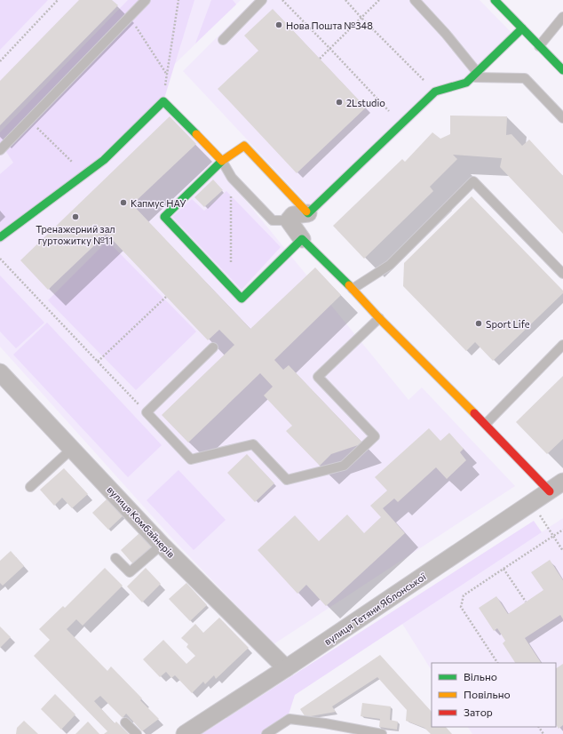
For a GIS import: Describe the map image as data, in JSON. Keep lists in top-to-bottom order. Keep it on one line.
{"streets":{"street":["вулиця Комбайнерів","вулиця Тетяни Яблонської"]},"crossings":[["вулиця Комбайнерів","вулиця Тетяни Яблонської"]],"places":["Нова Пошта №348","2Lstudio","Капмус НАУ","Тренажерний зал гуртожитку №11","Sport Life"],"legend":["Вільно","Повільно","Затор"]}
